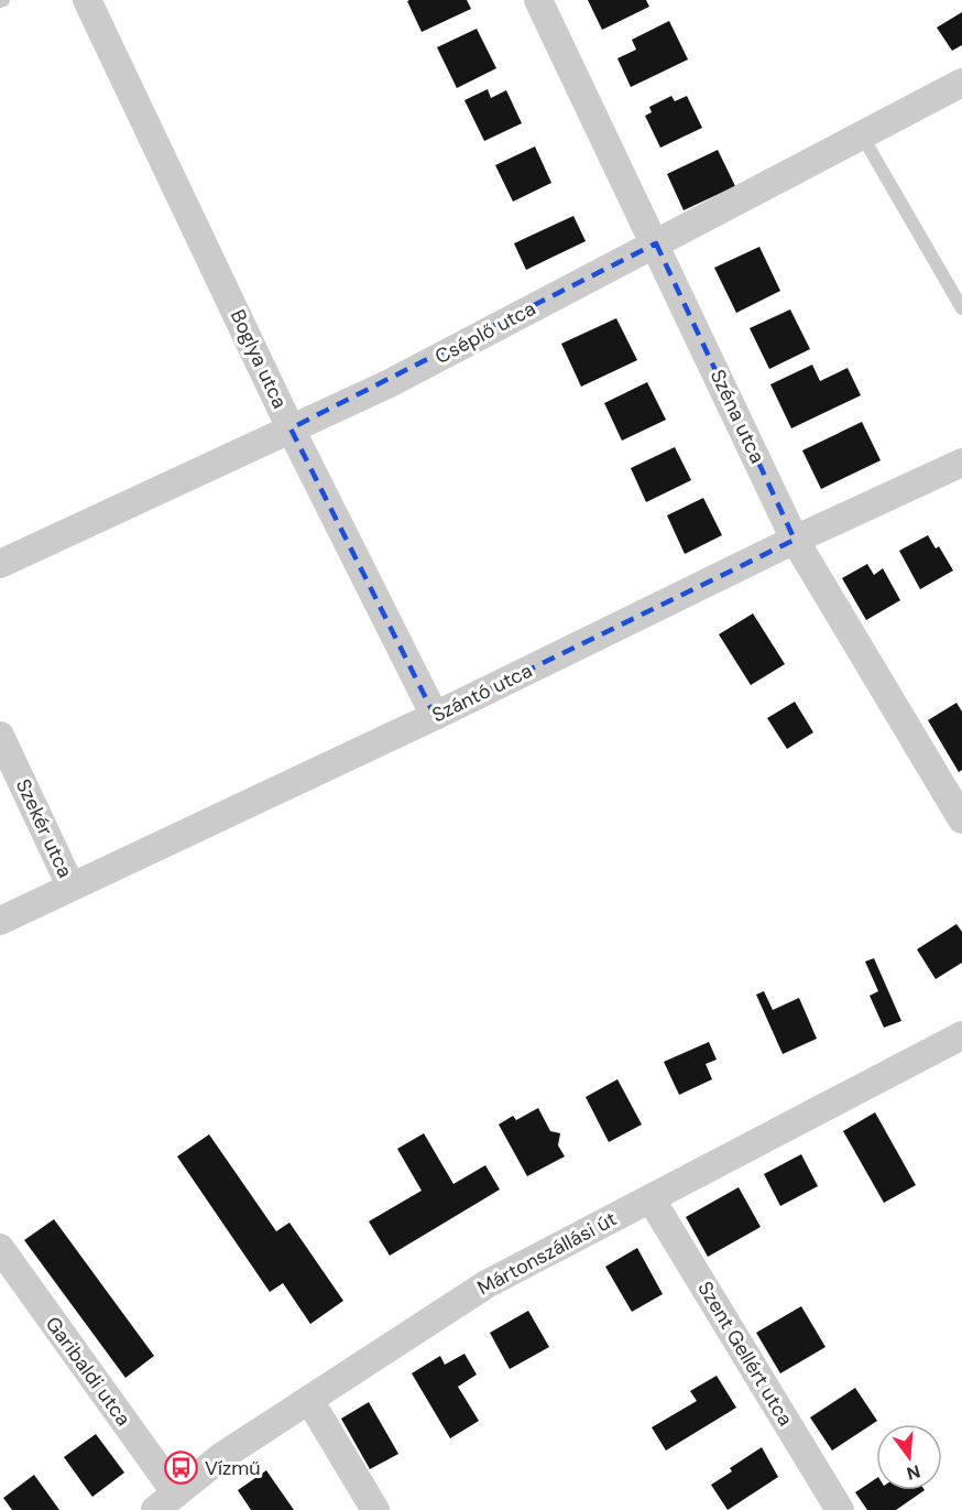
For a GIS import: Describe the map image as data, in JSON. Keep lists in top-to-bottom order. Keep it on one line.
{"streets":{"street":["Cséplő utca","Boglya utca","Széna utca","Szántó utca","Szekér utca","Mártonszállási út","Szent Gellért utca","Garibaldi utca"]},"crossings":[["Cséplő utca","Boglya utca"],["Cséplő utca","Széna utca"],["Boglya utca","Szántó utca"],["Széna utca","Szántó utca"],["Szántó utca","Szekér utca"],["Mártonszállási út","Szent Gellért utca"],["Mártonszállási út","Garibaldi utca"]],"places":{"bus stop":["Vízmű"]},"north":"bottom"}
